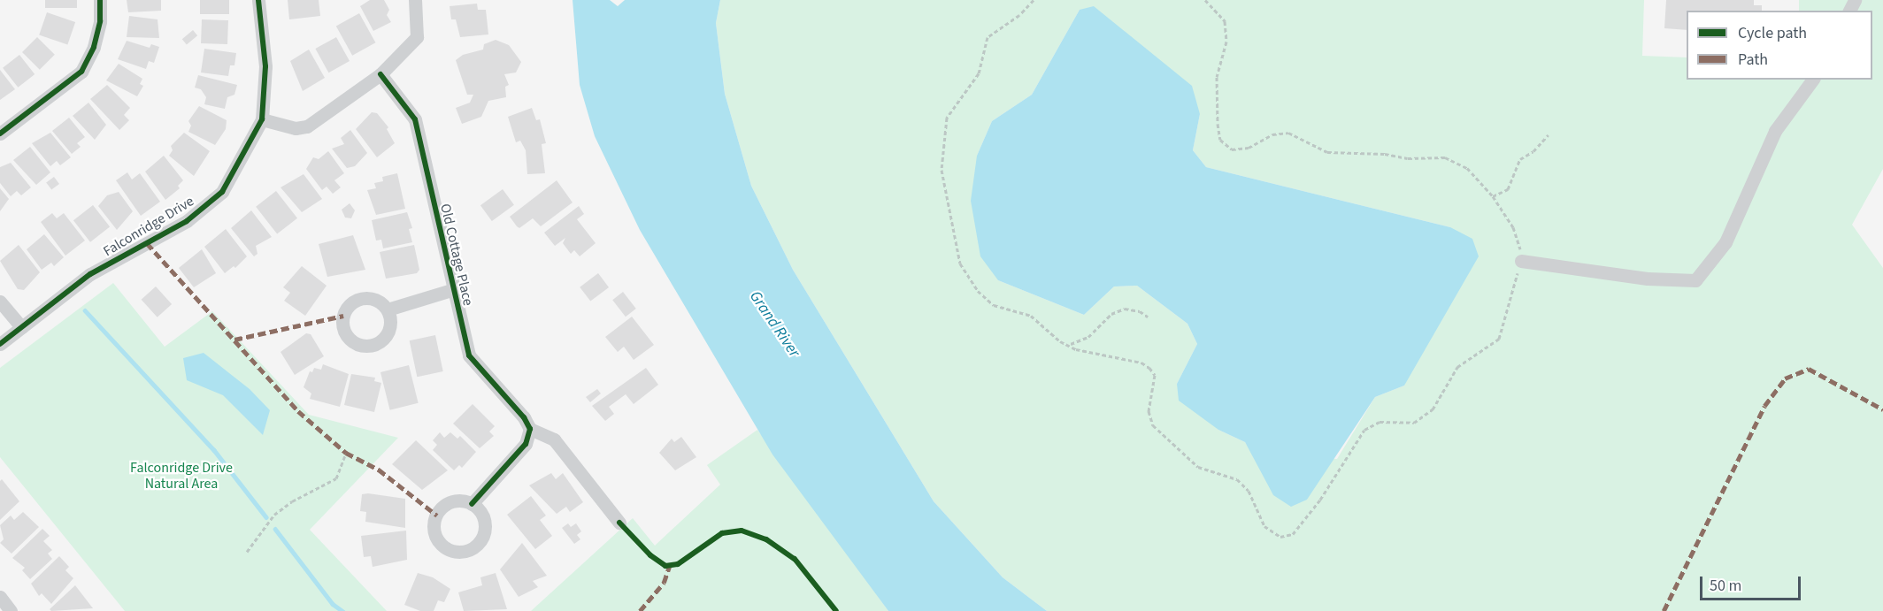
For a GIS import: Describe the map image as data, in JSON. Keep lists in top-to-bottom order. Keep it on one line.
{"streets":{"street":["Falconridge Drive","Old Cottage Place"]},"water":["Grand River"],"parks":["Falconridge Drive Natural Area"],"legend":["Cycle path","Path"],"scale_bar":"50 m"}
